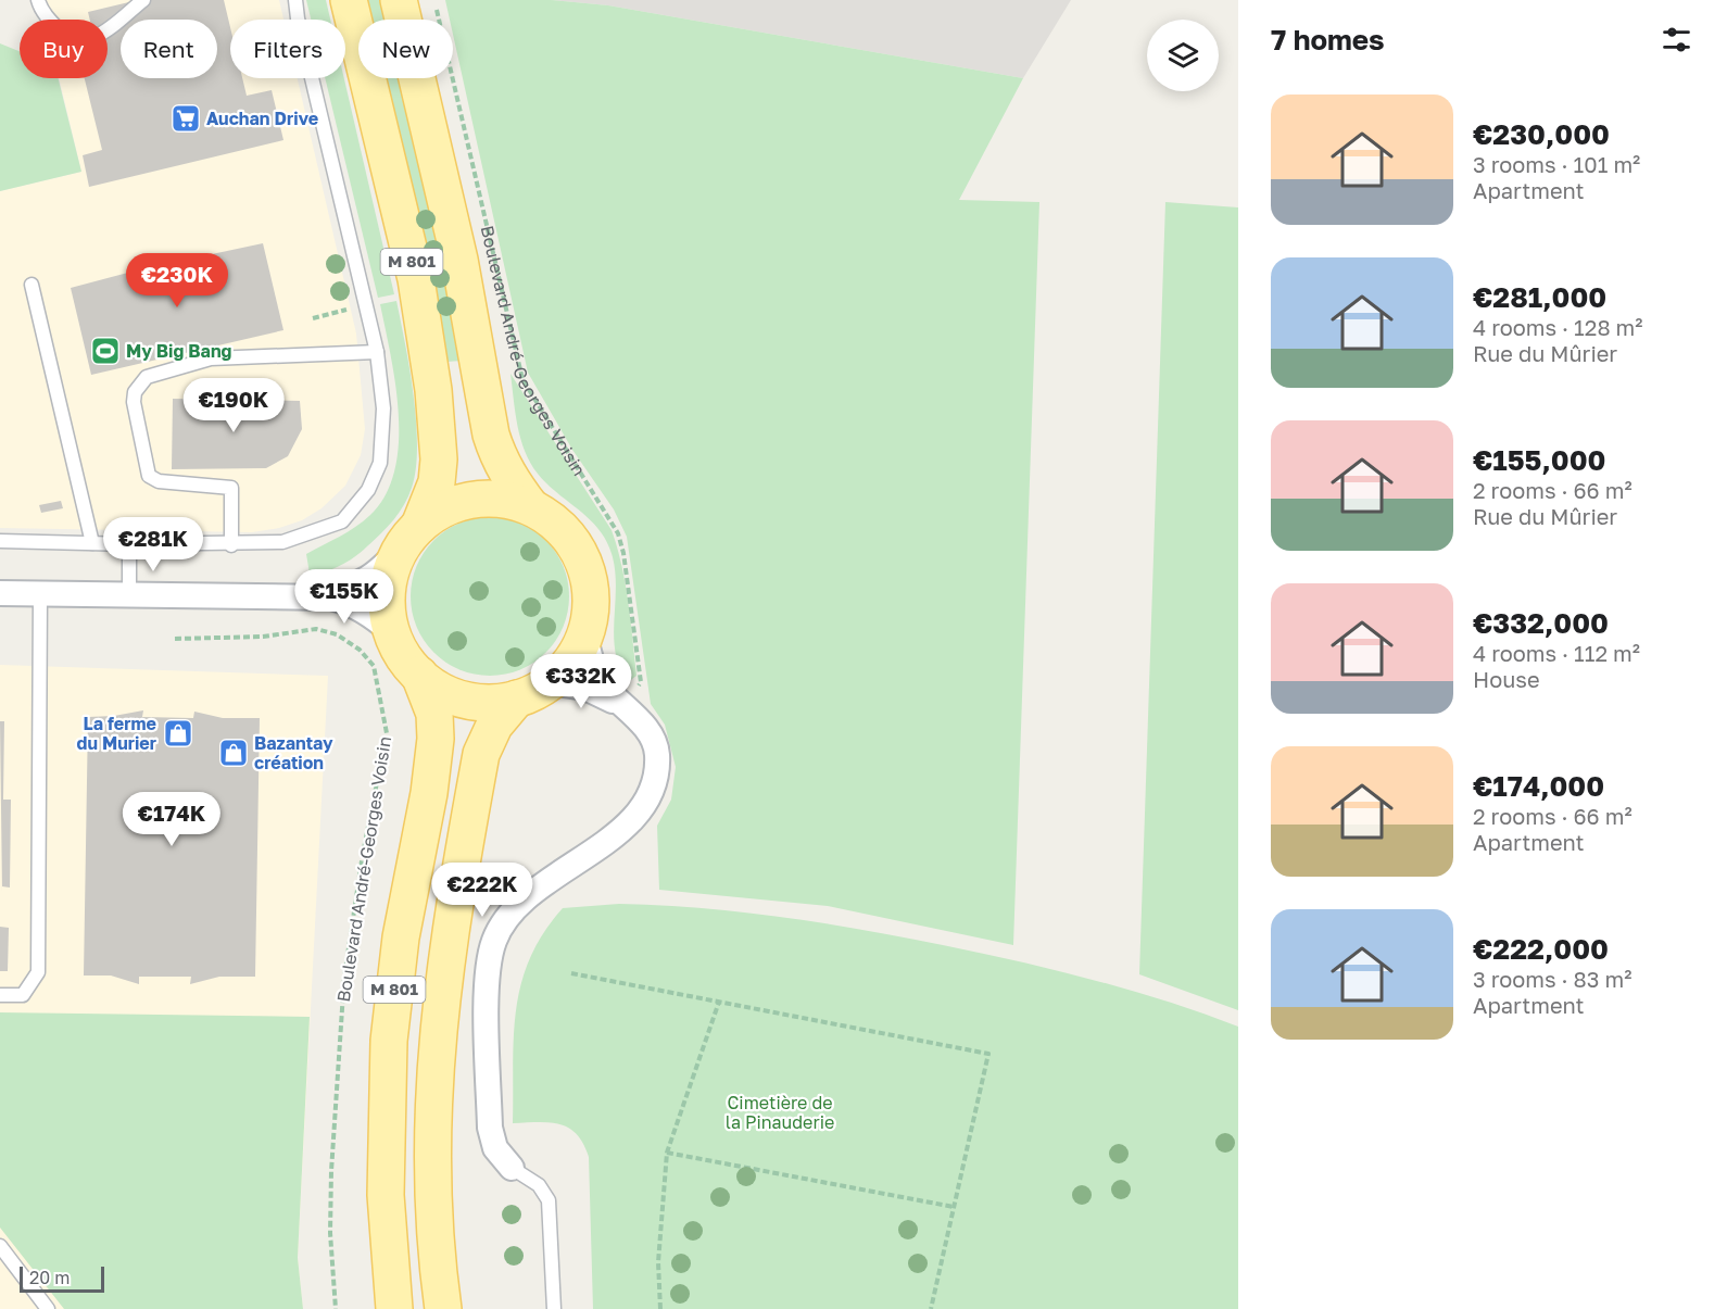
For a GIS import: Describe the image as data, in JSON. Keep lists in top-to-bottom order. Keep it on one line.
{"streets":{"main road":["M 801","Boulevard André-Georges Voisin"]},"crossings":[["M 801","Boulevard André-Georges Voisin"]],"parks":["Cimetière de la Pinauderie"],"places":{"supermarket":["Auchan Drive"],"sports":["My Big Bang"],"shop":["La ferme du Murier","Bazantay création"]},"scale_bar":"20 m","page":{"heading":"7 homes","chip":["Buy","Rent","Filters","New"],"list":[{"name":"€230,000","note":"3 rooms · 101 m² · Apartment"},{"name":"€281,000","note":"4 rooms · 128 m² · Rue du Mûrier"},{"name":"€155,000","note":"2 rooms · 66 m² · Rue du Mûrier"},{"name":"€332,000","note":"4 rooms · 112 m² · House"},{"name":"€174,000","note":"2 rooms · 66 m² · Apartment"},{"name":"€222,000","note":"3 rooms · 83 m² · Apartment"}],"price":["€230K","€190K","€281K","€155K","€332K","€174K","€222K"],"scale":"20 m"}}
